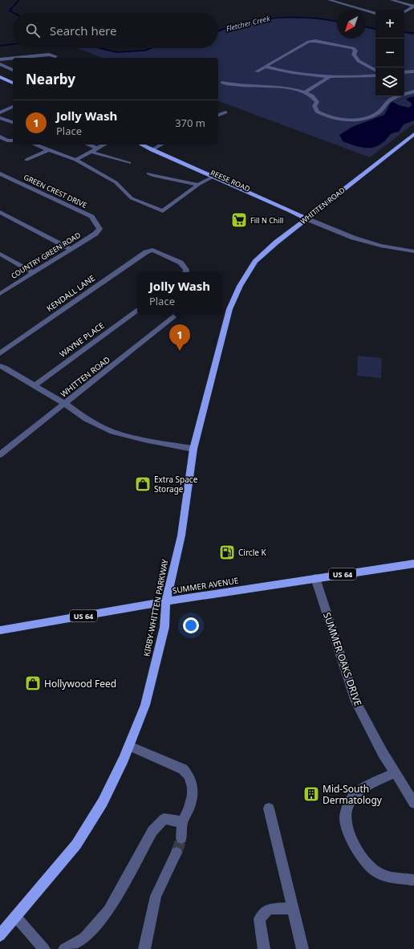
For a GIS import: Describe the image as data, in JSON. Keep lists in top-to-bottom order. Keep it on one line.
{"streets":{"main road":["REESE ROAD","WHITTEN ROAD","US 64","SUMMER AVENUE","KIRBY-WHITTEN PARKWAY"],"street":["GREEN CREST DRIVE","COUNTRY GREEN ROAD","KENDALL LANE","WAYNE PLACE","SUMMER OAKS DRIVE"]},"crossings":[["REESE ROAD","WHITTEN ROAD"],["GREEN CREST DRIVE","COUNTRY GREEN ROAD"],["WHITTEN ROAD","KIRBY-WHITTEN PARKWAY"],["SUMMER AVENUE","KIRBY-WHITTEN PARKWAY"],["SUMMER AVENUE","SUMMER OAKS DRIVE"]],"water":["Fletcher Creek"],"places":{"supermarket":["Fill N Chill"],"shop":["Extra Space Storage","Hollywood Feed"],"fuel station":["Circle K"],"building":["Mid-South Dermatology"]},"north":"bottom left","page":{"map_buttons":["+","−"],"search":"Search here","heading":"Nearby","list":[{"mark":"1","name":"Jolly Wash","note":"Place","value":"370 m"}],"popup":["Jolly Wash","Place"],"pins":"1"}}
